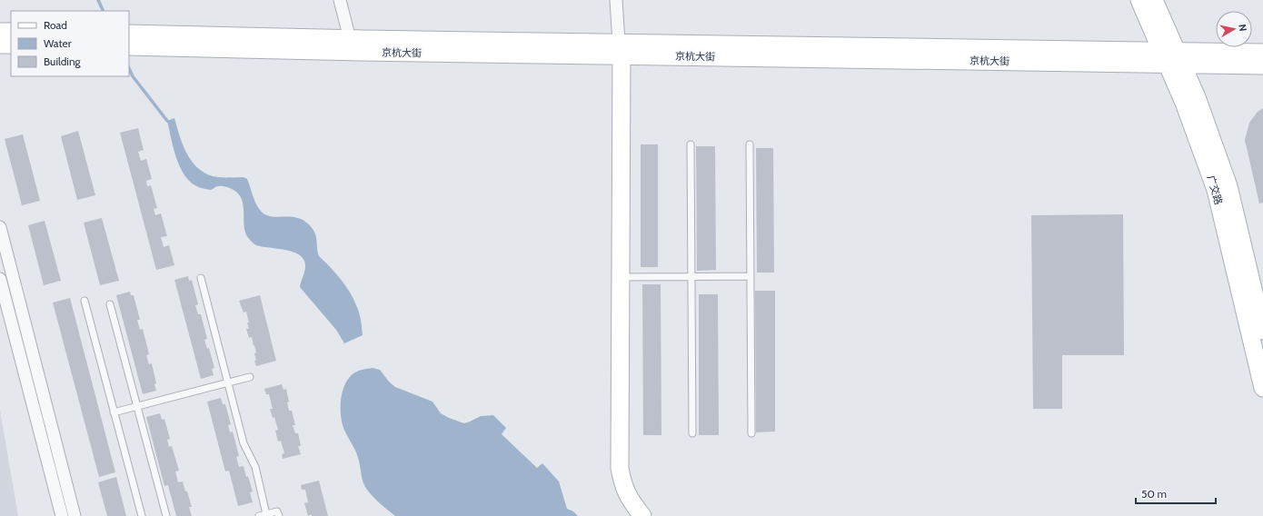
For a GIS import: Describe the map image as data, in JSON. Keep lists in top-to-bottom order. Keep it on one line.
{"streets":{"main road":["京杭大街","广交路"]},"crossings":[["京杭大街","广交路"]],"legend":["Road","Water","Building"],"scale_bar":"50 m","north":"right"}
